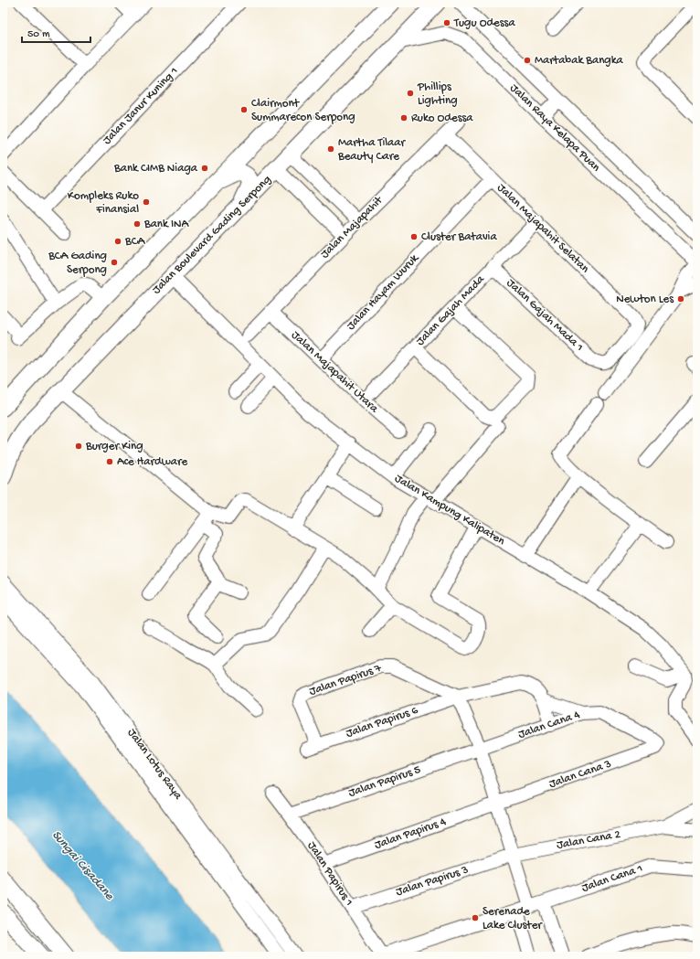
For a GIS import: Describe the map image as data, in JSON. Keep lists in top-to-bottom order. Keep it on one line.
{"streets":{"main road":["Jalan Boulevard Gading Serpong"],"street":["Jalan Janur Kuning 1","Jalan Raya Kelapa Puan","Jalan Majapahit","Jalan Majapahit Selatan","Jalan Hayam Wuruk","Jalan Gajah Mada","Jalan Gajah Mada 1","Jalan Majapahit Utara","Jalan Kampung Kalipaten","Jalan Papirus 7","Jalan Papirus 6","Jalan Cana 4","Jalan Lotus Raya","Jalan Cana 3","Jalan Papirus 5","Jalan Papirus 4","Jalan Cana 2","Jalan Papirus 1","Jalan Cana 1","Jalan Papirus 3"]},"crossings":[["Jalan Raya Kelapa Puan","Jalan Boulevard Gading Serpong"],["Jalan Majapahit","Jalan Majapahit Selatan"],["Jalan Majapahit","Jalan Majapahit Utara"],["Jalan Majapahit Selatan","Jalan Hayam Wuruk"],["Jalan Majapahit Selatan","Jalan Gajah Mada"],["Jalan Majapahit Selatan","Jalan Gajah Mada 1"],["Jalan Boulevard Gading Serpong","Jalan Kampung Kalipaten"],["Jalan Hayam Wuruk","Jalan Majapahit Utara"],["Jalan Gajah Mada","Jalan Gajah Mada 1"],["Jalan Gajah Mada","Jalan Majapahit Utara"],["Jalan Papirus 7","Jalan Papirus 6"],["Jalan Cana 4","Jalan Cana 3"],["Jalan Cana 4","Jalan Papirus 5"],["Jalan Cana 3","Jalan Papirus 4"],["Jalan Papirus 5","Jalan Papirus 1"],["Jalan Papirus 4","Jalan Papirus 1"],["Jalan Cana 2","Jalan Papirus 3"],["Jalan Papirus 1","Jalan Cana 1"],["Jalan Papirus 1","Jalan Papirus 3"]],"water":["Sungai Cisadane"],"places":["Tugu Odessa","Martabak Bangka","Phillips Lighting","Clairmont Summarecon Serpong","Ruko Odessa","Martha Tilaar Beauty Care","Bank CIMB Niaga","Kompleks Ruko Finansial","Bank INA","Cluster Batavia","BCA","BCA Gading Serpong","Newton Les","Burger King","Ace Hardware","Serenade Lake Cluster"],"scale_bar":"50 m"}
